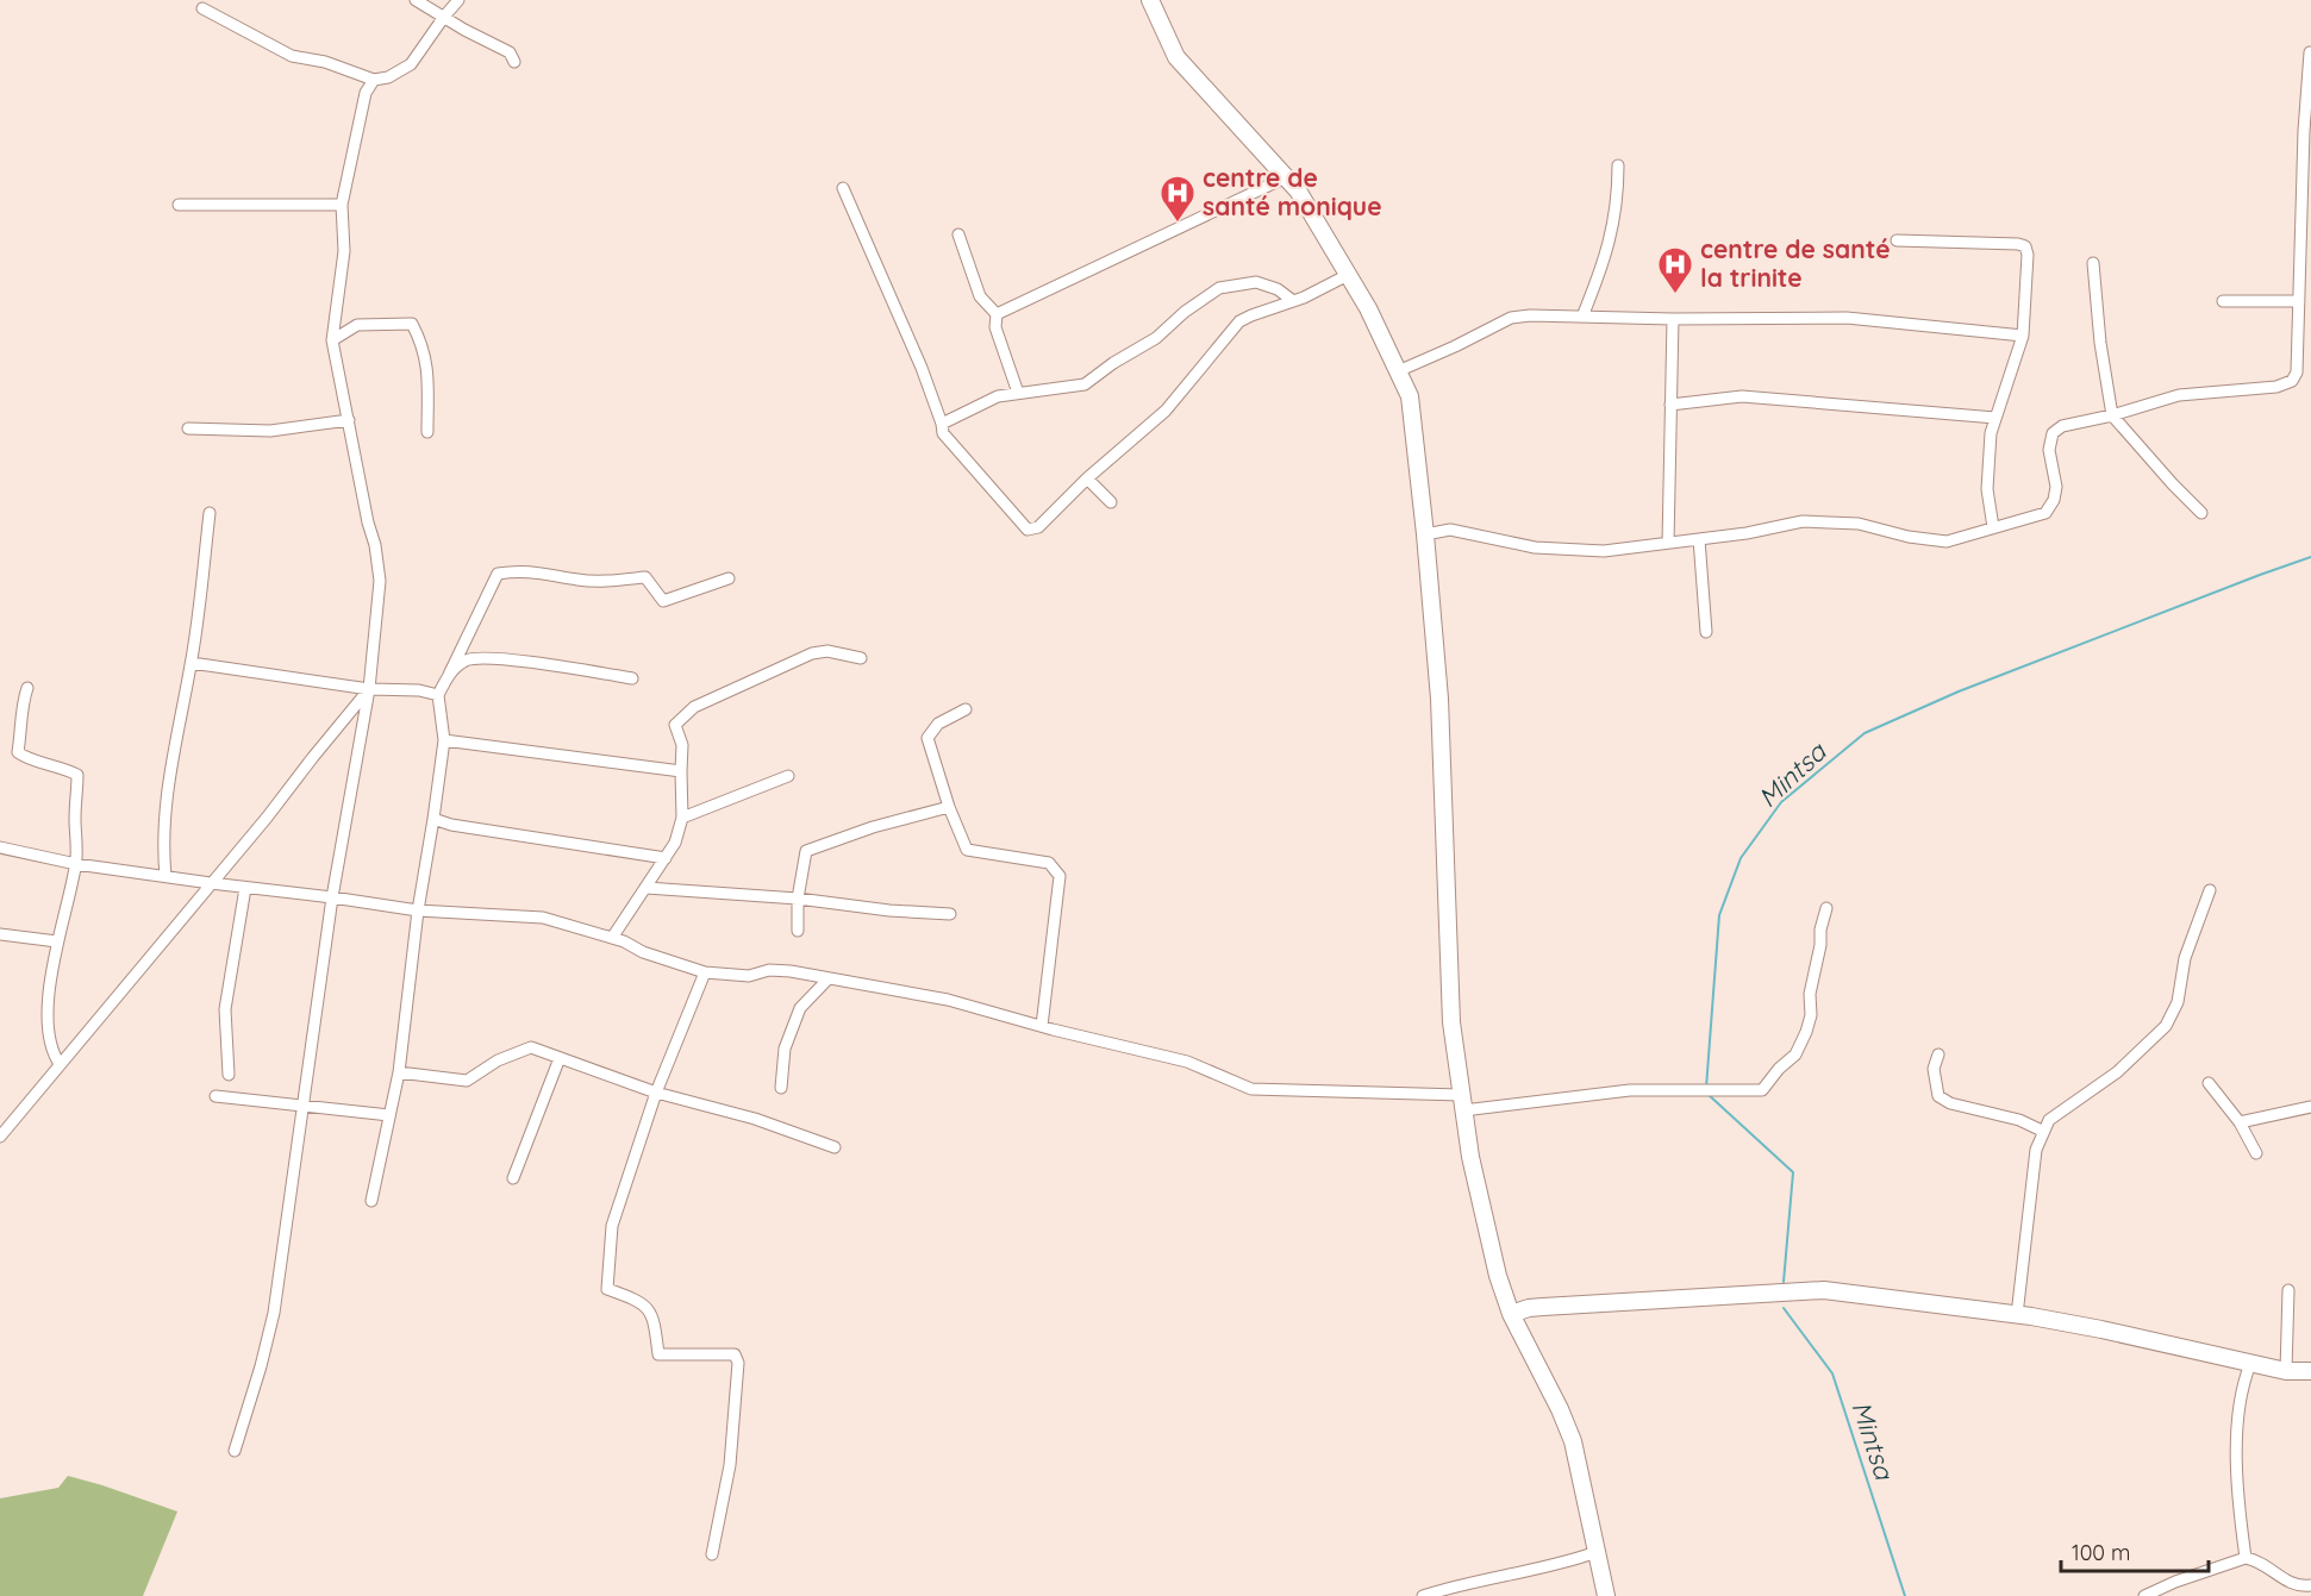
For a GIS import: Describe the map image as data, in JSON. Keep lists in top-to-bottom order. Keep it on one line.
{"water":["Mintsa"],"places":{"hospital":["centre de santé monique","centre de santé la trinite"]},"scale_bar":"100 m"}
